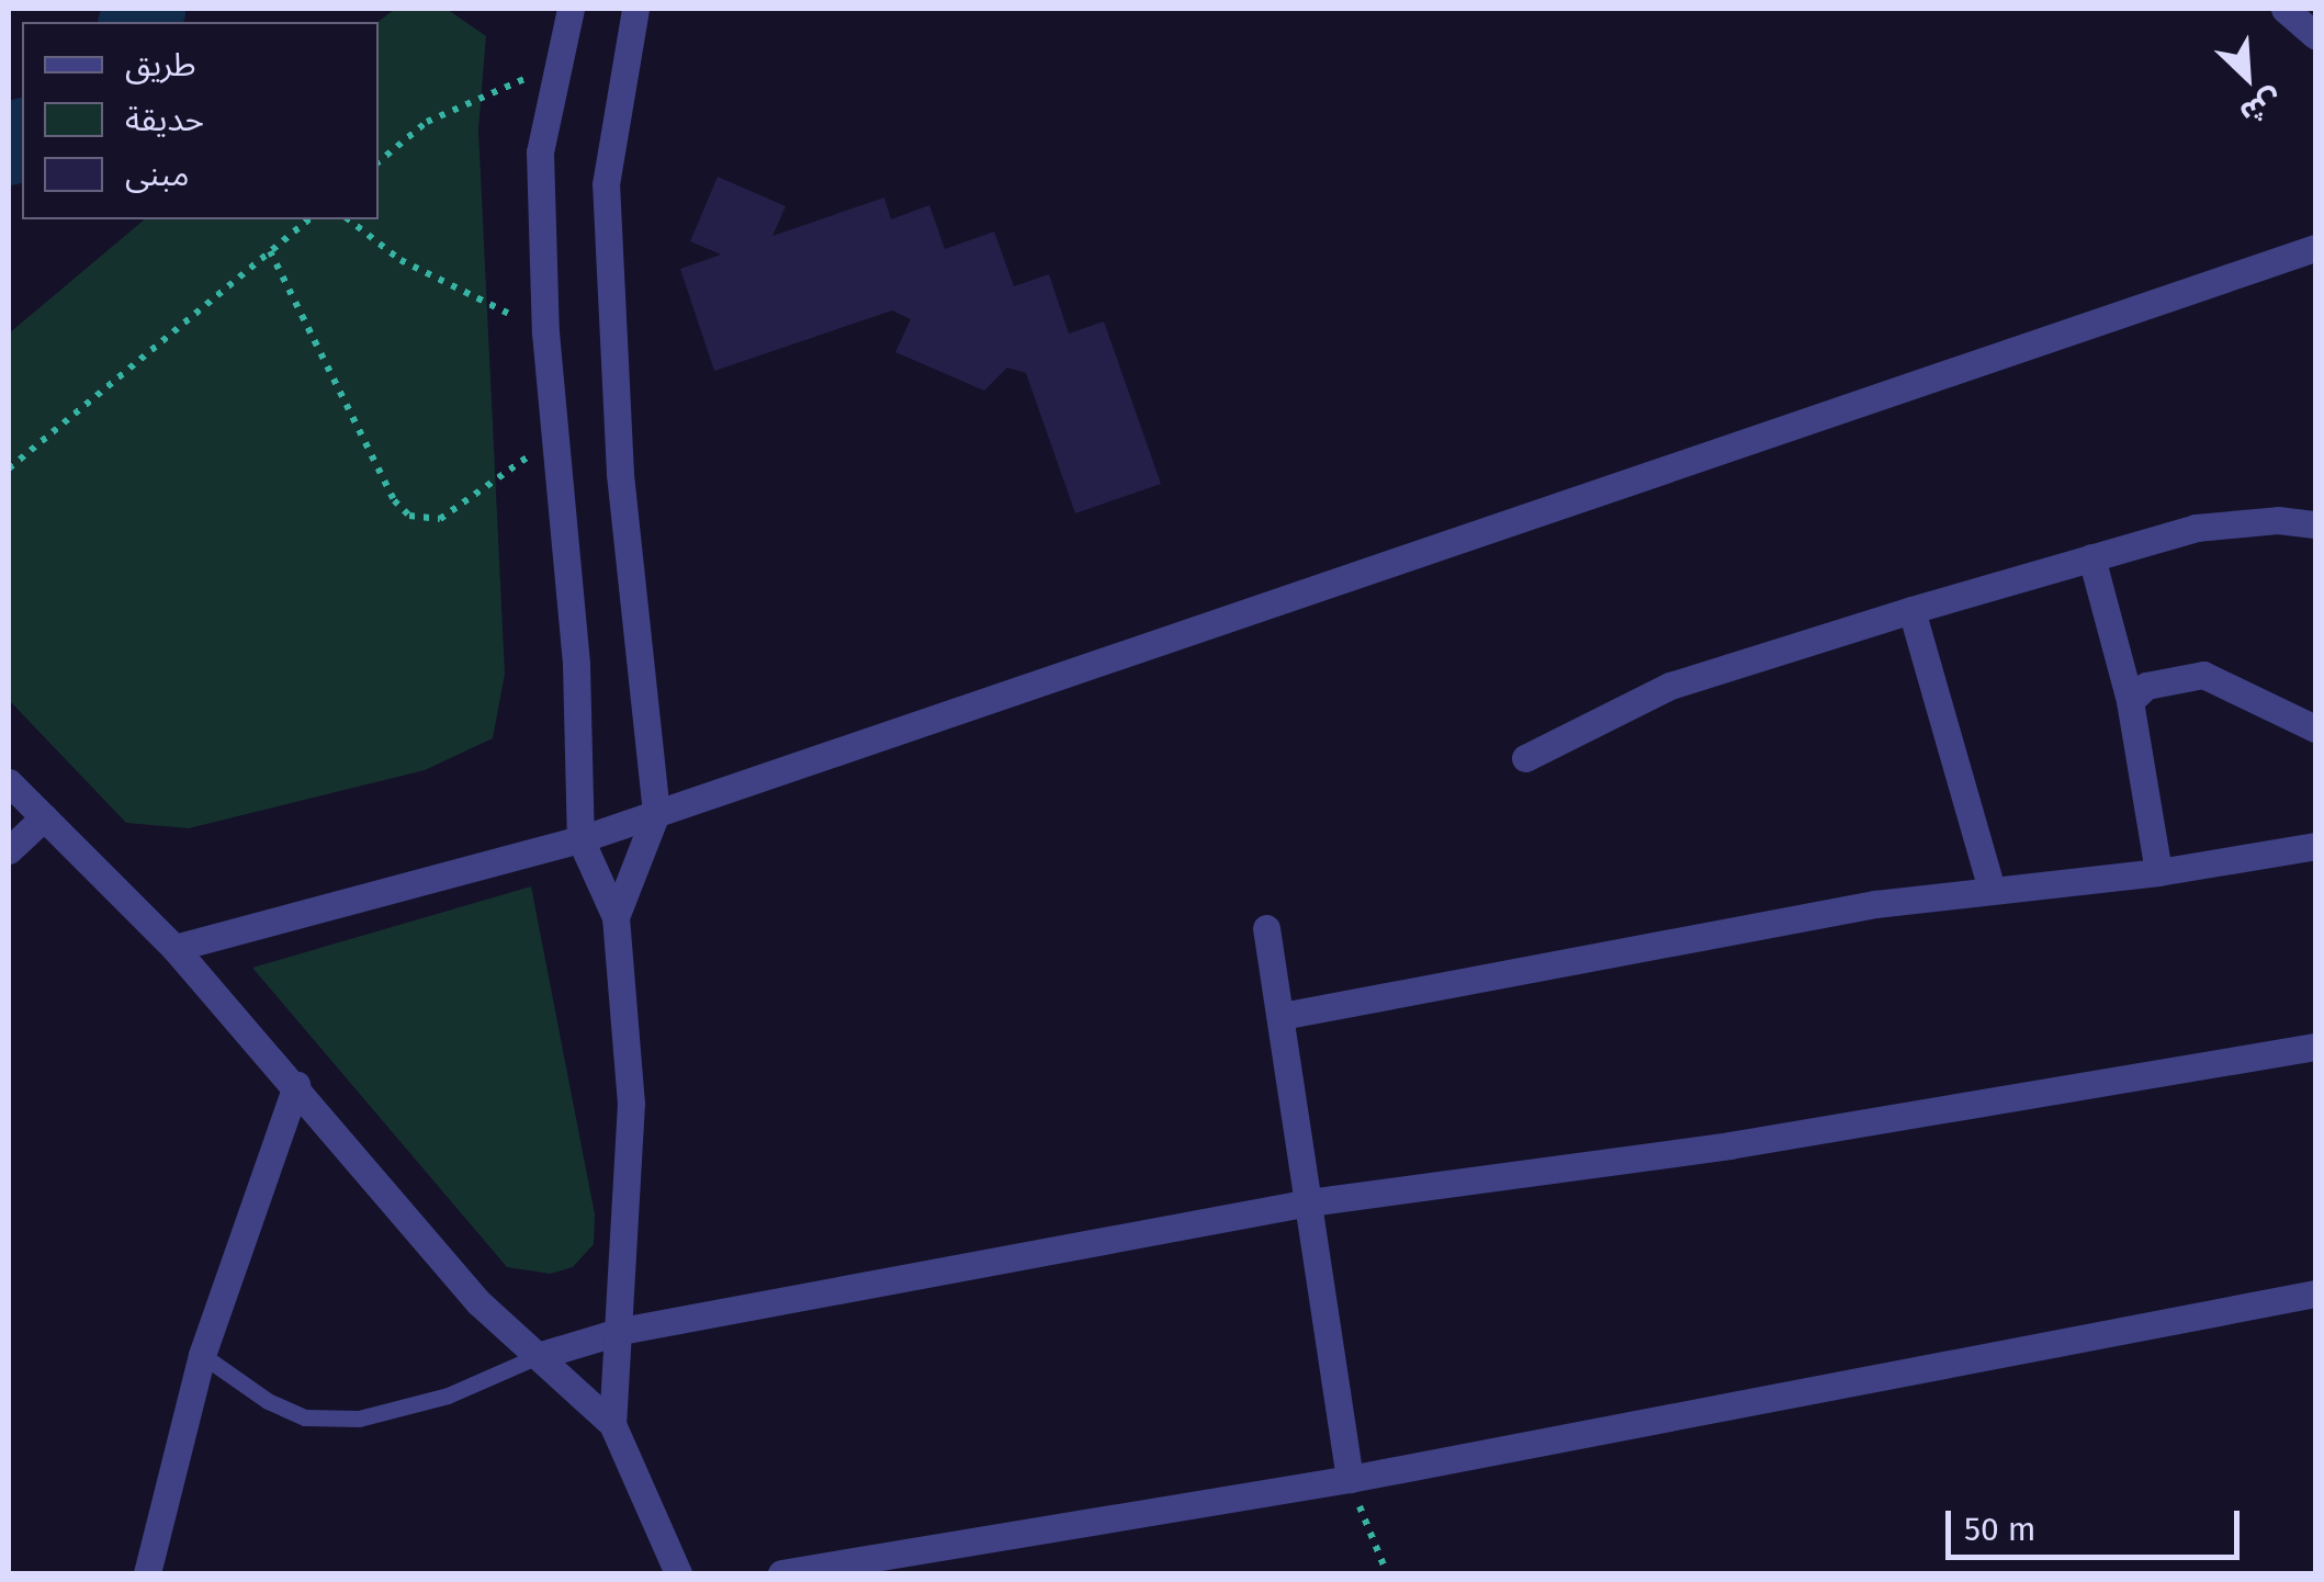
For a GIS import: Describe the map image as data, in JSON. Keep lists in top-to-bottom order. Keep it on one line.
{"legend":["طريق","حديقة","مبنى"],"scale_bar":"50 m","north":"bottom right"}
